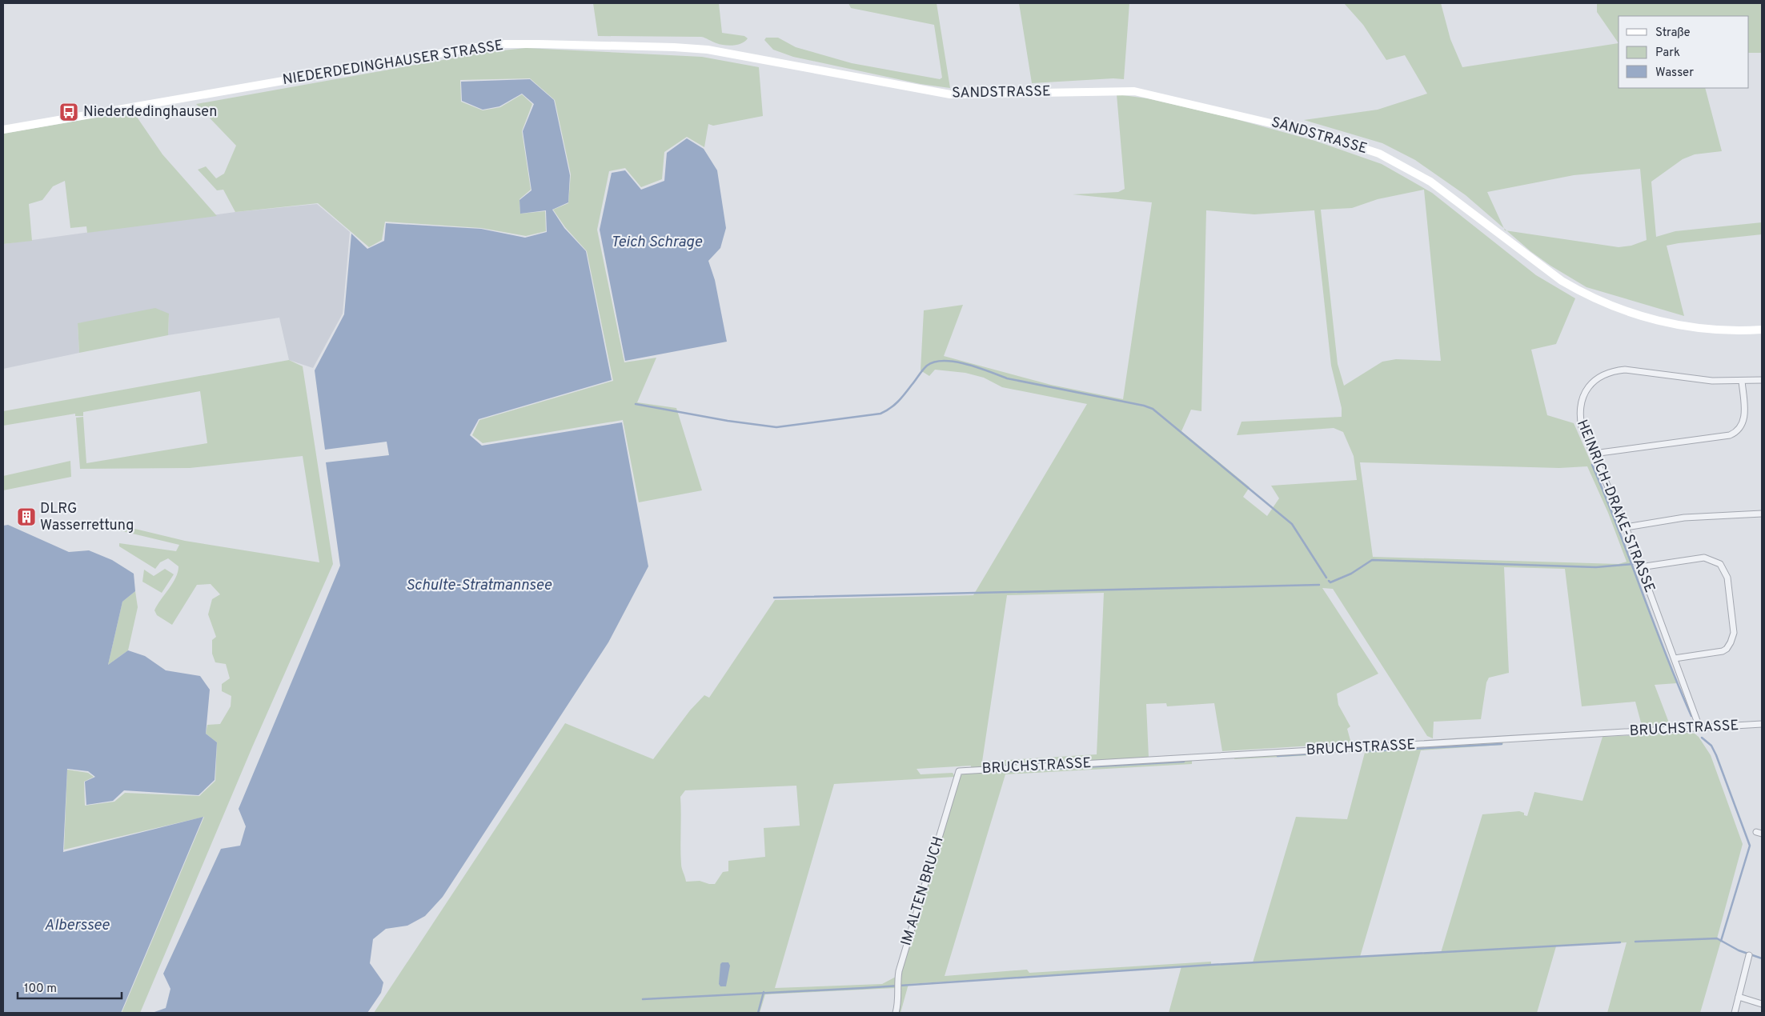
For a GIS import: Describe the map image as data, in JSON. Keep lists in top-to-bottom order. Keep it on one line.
{"streets":{"main road":["NIEDERDEDINGHAUSER STRASSE","SANDSTRASSE"],"street":["HEINRICH-DRAKE-STRASSE","BRUCHSTRASSE","IM ALTEN BRUCH"]},"crossings":[["NIEDERDEDINGHAUSER STRASSE","SANDSTRASSE"],["HEINRICH-DRAKE-STRASSE","BRUCHSTRASSE"],["BRUCHSTRASSE","IM ALTEN BRUCH"]],"water":["Teich Schrage","Schulte-Stratmannsee","Alberssee"],"places":{"bus stop":["Niederdedinghausen"],"building":["DLRG Wasserrettung"]},"legend":["Straße","Park","Wasser"],"scale_bar":"100 m"}
